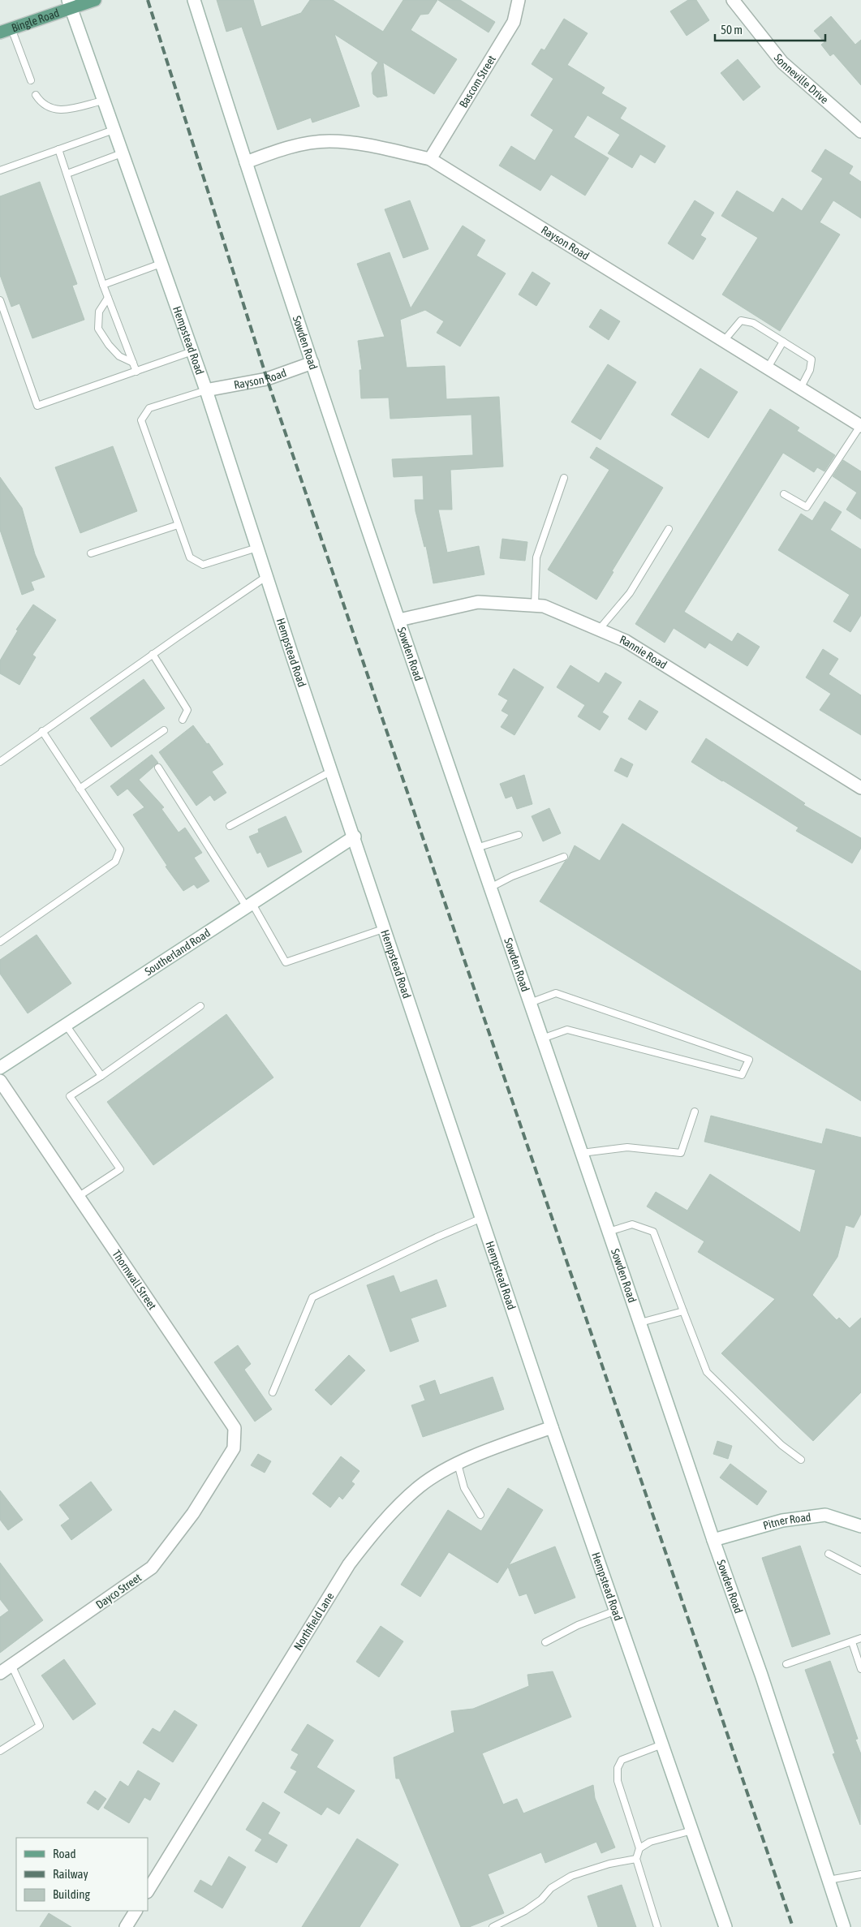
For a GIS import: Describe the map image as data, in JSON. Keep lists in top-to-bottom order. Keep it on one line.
{"streets":{"main road":["Bingle Road"],"street":["Sonneville Drive","Bascom Street","Rayson Road","Hempstead Road","Sowden Road","Rannie Road","Southerland Road","Thornwall Street","Pitner Road","Dayco Street","Northfield Lane"]},"crossings":[["Bingle Road","Hempstead Road"],["Bascom Street","Rayson Road"],["Rayson Road","Hempstead Road"],["Rayson Road","Sowden Road"],["Hempstead Road","Southerland Road"],["Hempstead Road","Northfield Lane"],["Sowden Road","Rannie Road"],["Sowden Road","Pitner Road"],["Thornwall Street","Dayco Street"]],"legend":["Road","Railway","Building"],"scale_bar":"50 m"}
